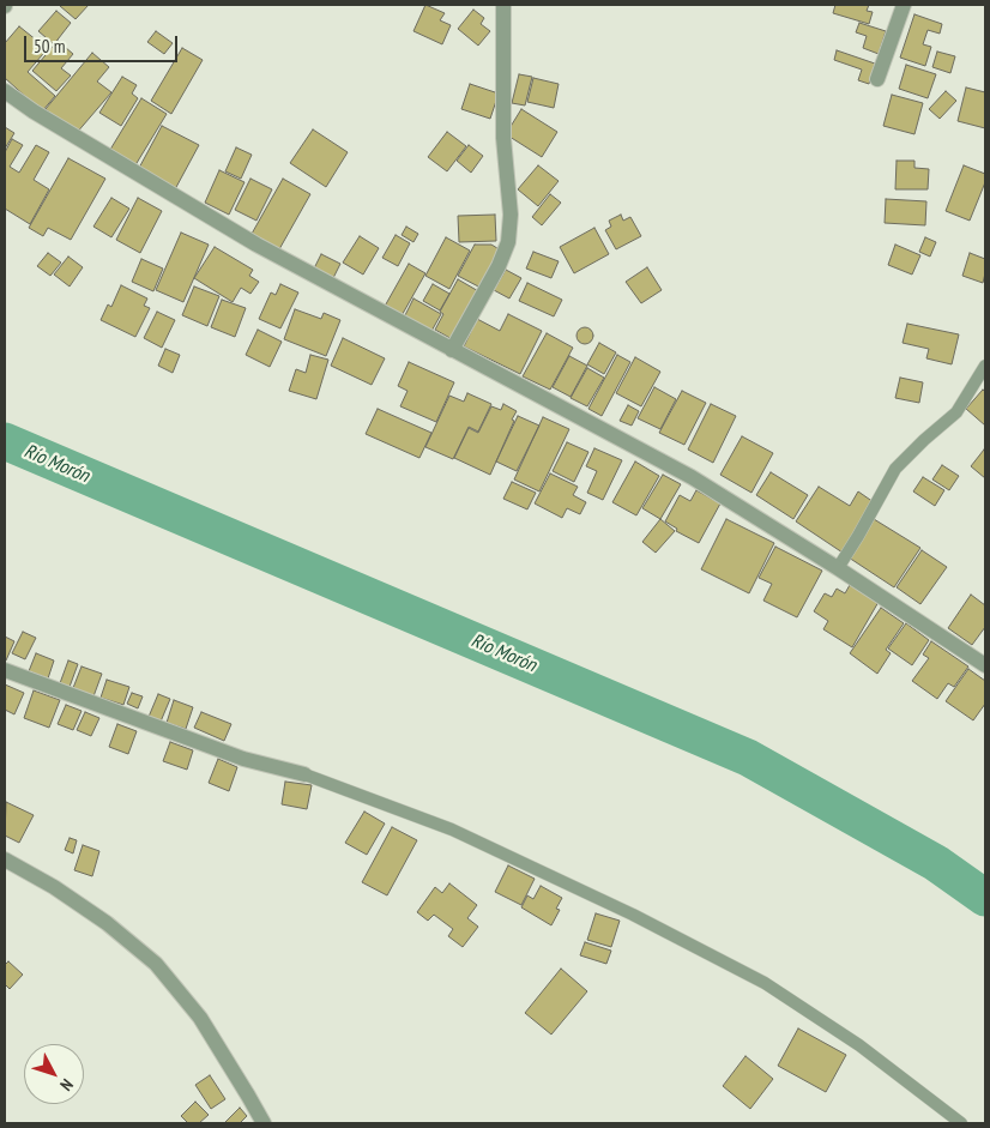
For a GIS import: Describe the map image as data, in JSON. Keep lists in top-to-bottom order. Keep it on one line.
{"water":["Río Morón"],"scale_bar":"50 m","north":"bottom right"}
